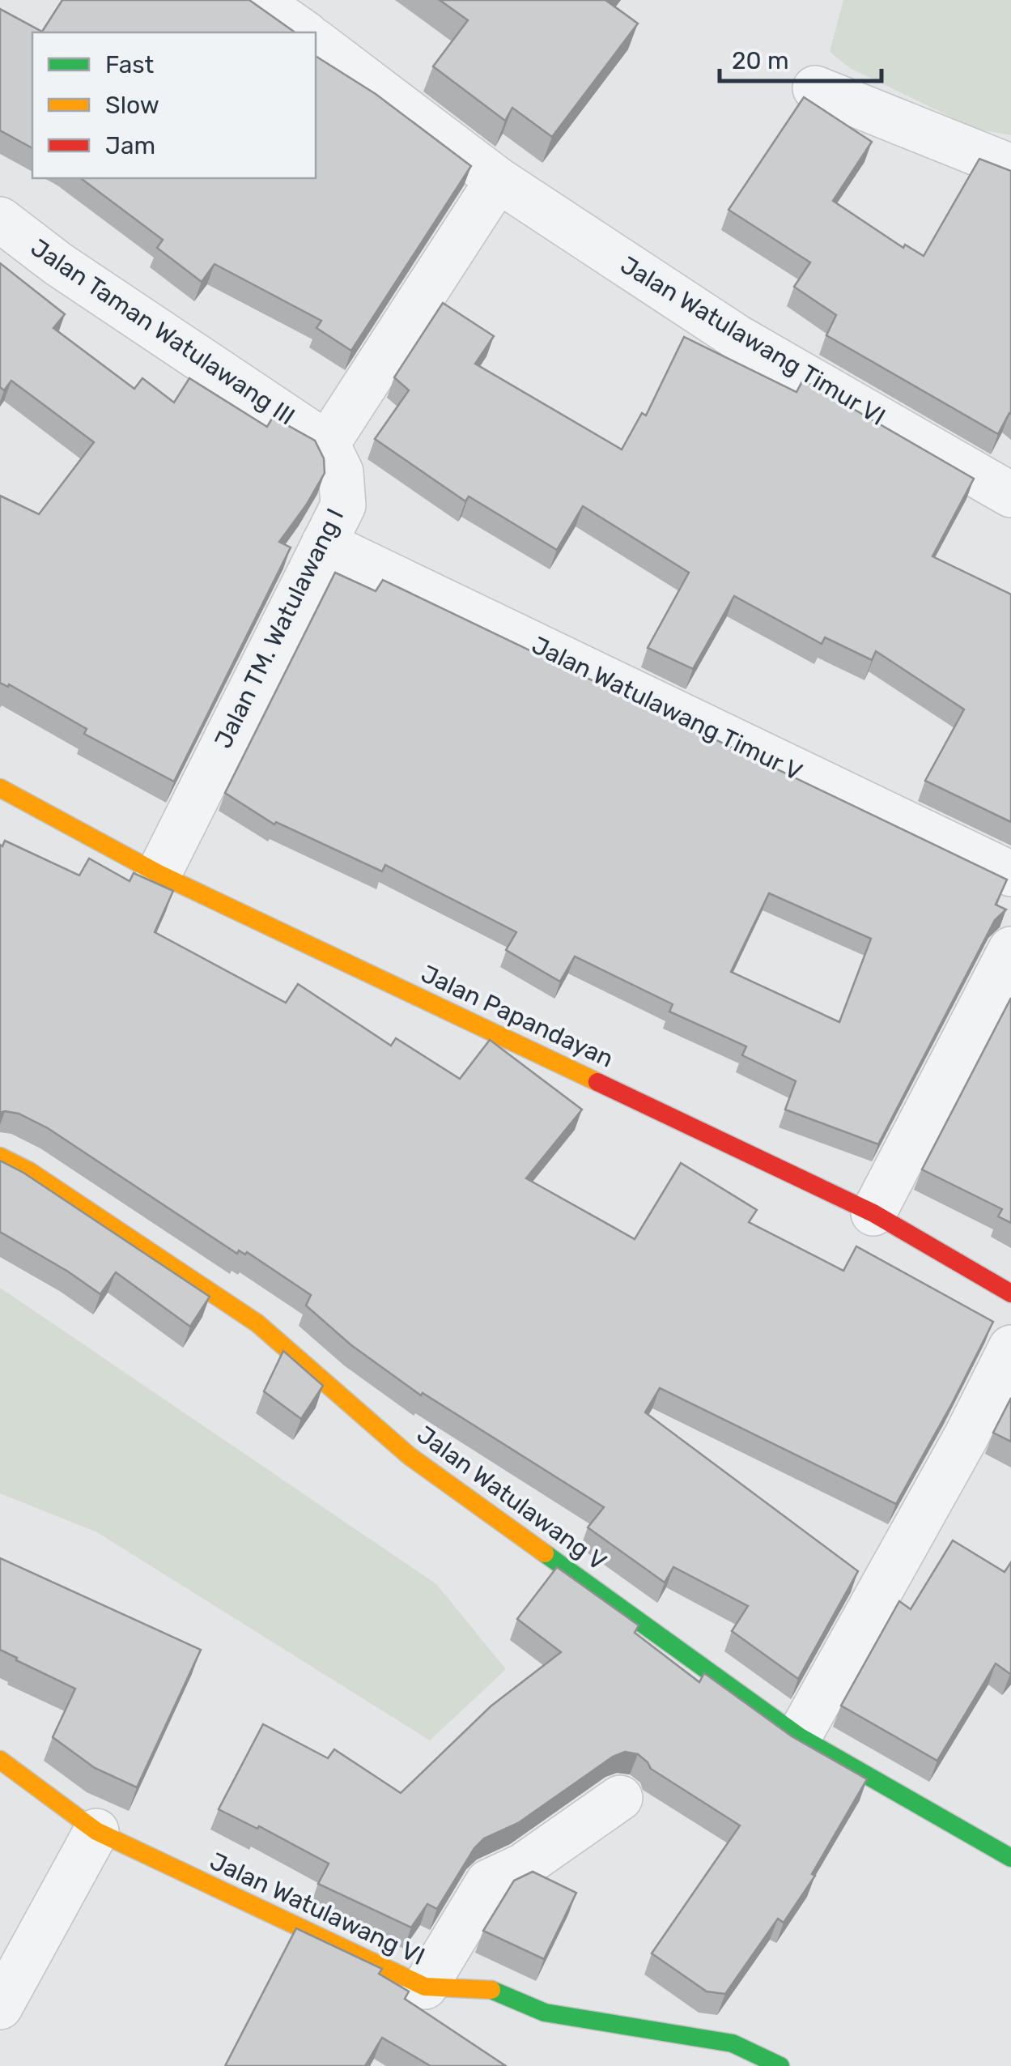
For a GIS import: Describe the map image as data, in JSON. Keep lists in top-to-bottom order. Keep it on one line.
{"streets":{"street":["Jalan Taman Watulawang III","Jalan Watulawang Timur VI","Jalan TM. Watulawang I","Jalan Watulawang Timur V","Jalan Papandayan","Jalan Watulawang V","Jalan Watulawang VI"]},"crossings":[["Jalan Taman Watulawang III","Jalan TM. Watulawang I"],["Jalan TM. Watulawang I","Jalan Watulawang Timur V"],["Jalan TM. Watulawang I","Jalan Papandayan"]],"legend":["Fast","Slow","Jam"],"scale_bar":"20 m"}
